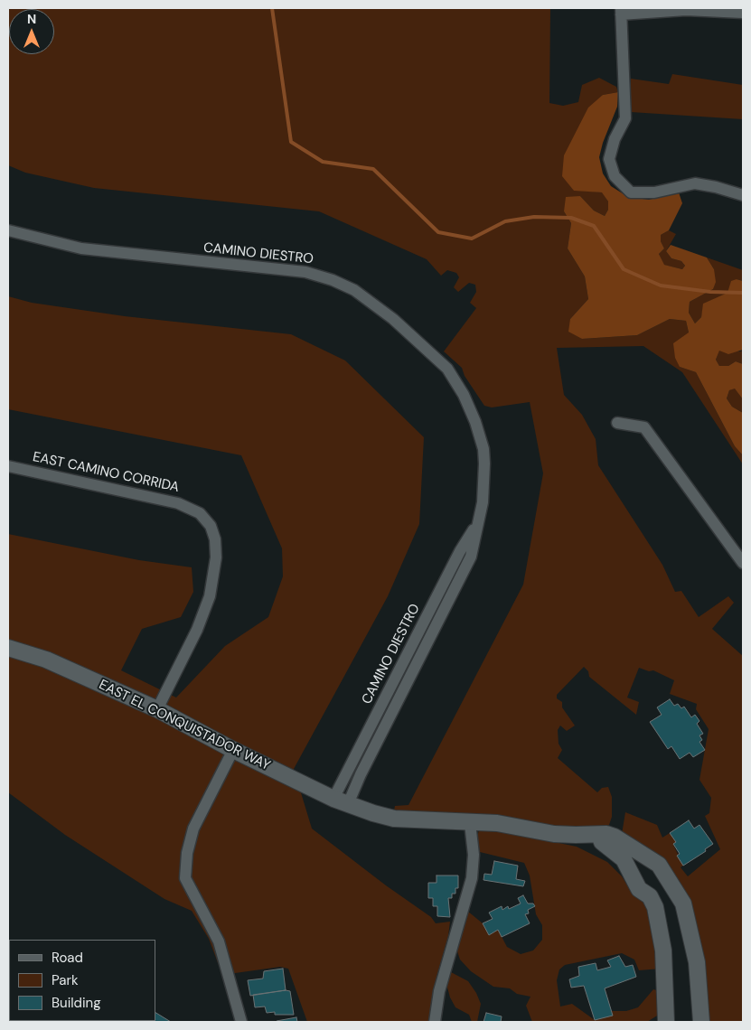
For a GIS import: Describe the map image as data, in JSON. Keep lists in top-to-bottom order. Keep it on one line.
{"streets":{"street":["CAMINO DIESTRO","EAST CAMINO CORRIDA","EAST EL CONQUISTADOR WAY"]},"crossings":[["CAMINO DIESTRO","EAST EL CONQUISTADOR WAY"],["EAST CAMINO CORRIDA","EAST EL CONQUISTADOR WAY"]],"legend":["Road","Park","Building"],"north":"top"}
